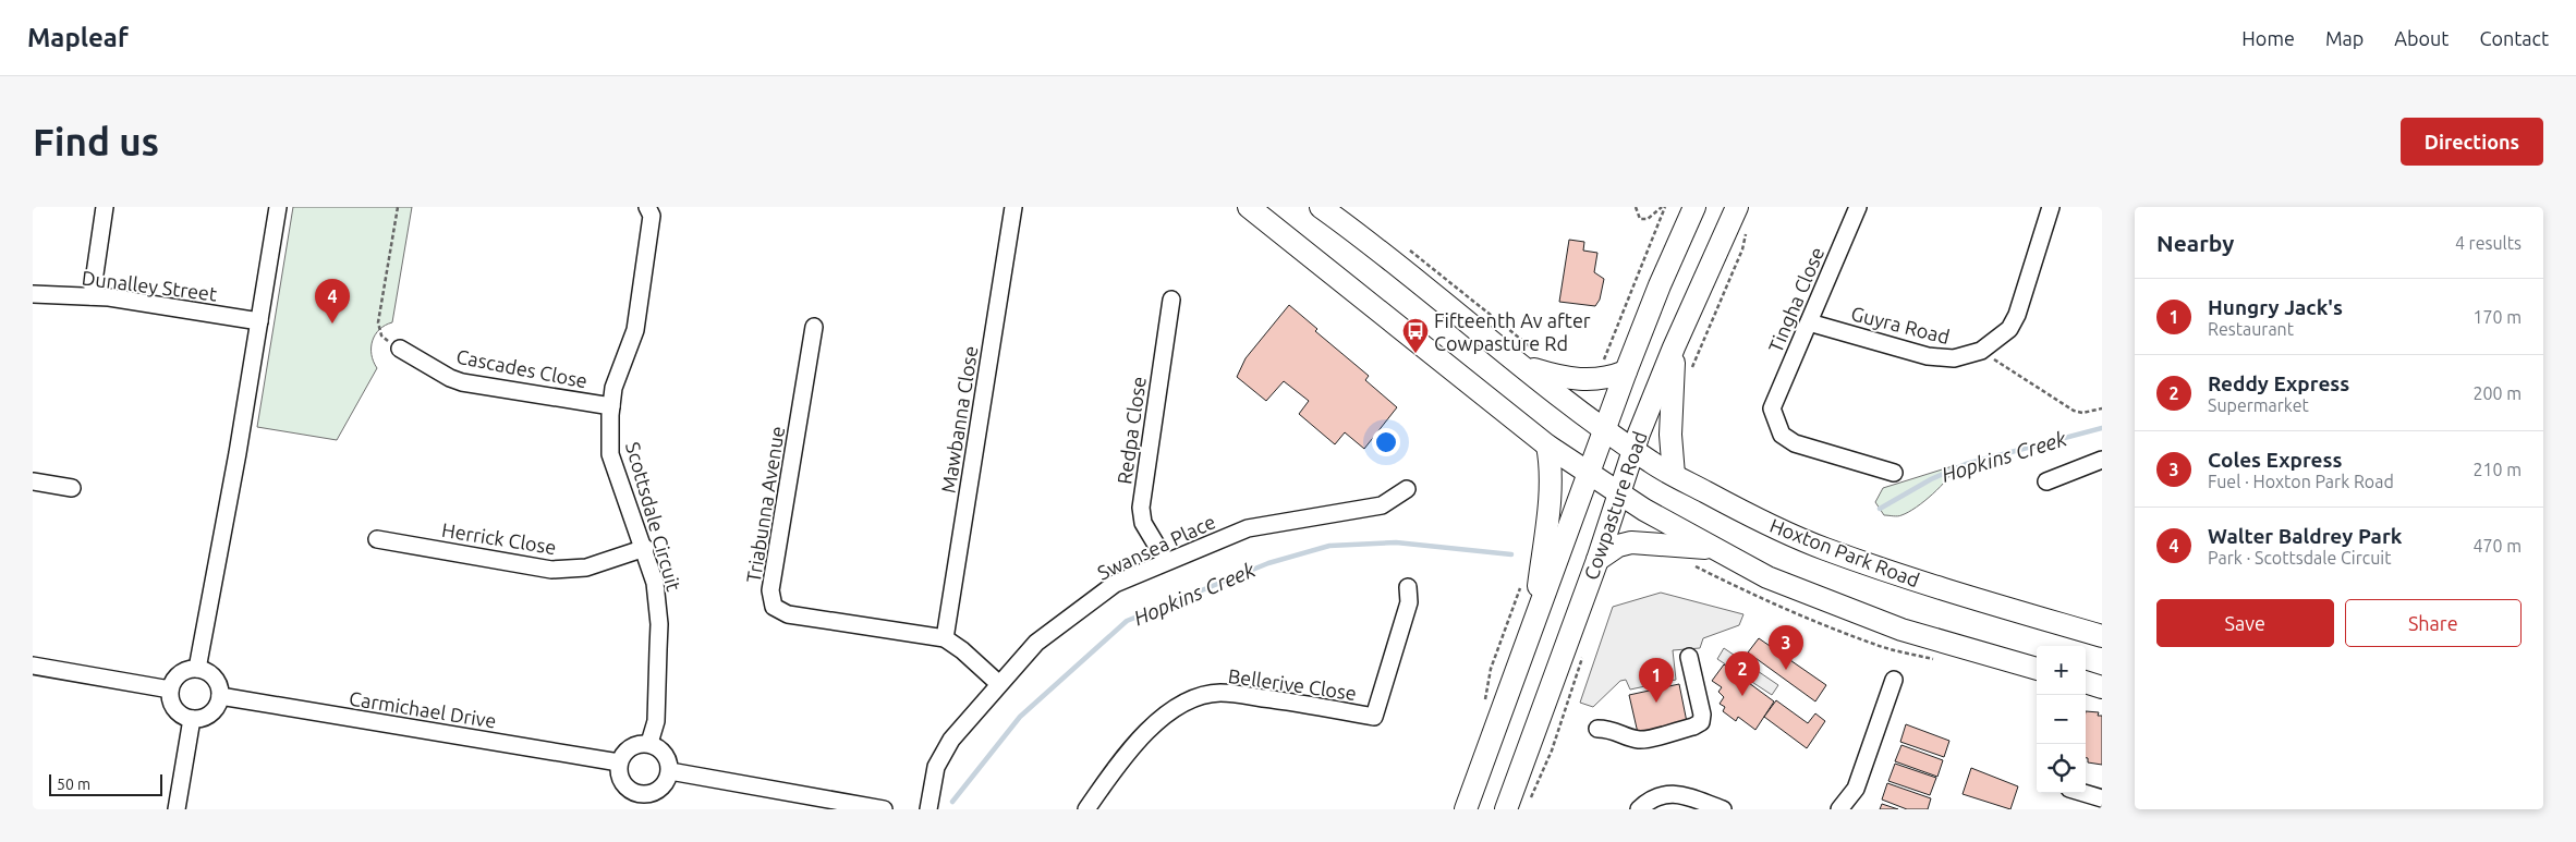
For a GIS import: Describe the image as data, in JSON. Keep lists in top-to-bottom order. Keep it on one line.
{"streets":{"main road":["Cowpasture Road","Hoxton Park Road"],"street":["Dunalley Street","Tingha Close","Guyra Road","Cascades Close","Mawbanna Close","Redpa Close","Triabunna Avenue","Scottsdale Circuit","Herrick Close","Swansea Place","Bellerive Close","Carmichael Drive"]},"crossings":[["Tingha Close","Guyra Road"],["Cascades Close","Scottsdale Circuit"],["Mawbanna Close","Triabunna Avenue"],["Redpa Close","Swansea Place"],["Triabunna Avenue","Swansea Place"],["Cowpasture Road","Hoxton Park Road"],["Scottsdale Circuit","Herrick Close"],["Scottsdale Circuit","Carmichael Drive"]],"water":["Hopkins Creek"],"places":{"bus stop":["Fifteenth Av after Cowpasture Rd"]},"scale_bar":"50 m","page":{"header":"Mapleaf","nav":["Home","Map","About","Contact"],"buttons":["Directions",["Save","Share"]],"title":"Find us","heading":["Nearby","4 results"],"list":[{"mark":"1","name":"Hungry Jack's","note":"Restaurant","value":"170 m"},{"mark":"2","name":"Reddy Express","note":"Supermarket","value":"200 m"},{"mark":"3","name":"Coles Express","note":"Fuel · Hoxton Park Road","value":"210 m"},{"mark":"4","name":"Walter Baldrey Park","note":"Park · Scottsdale Circuit","value":"470 m"}],"pins":["4","3","2","1"],"map_buttons":["+","−"],"scale":"50 m"}}
